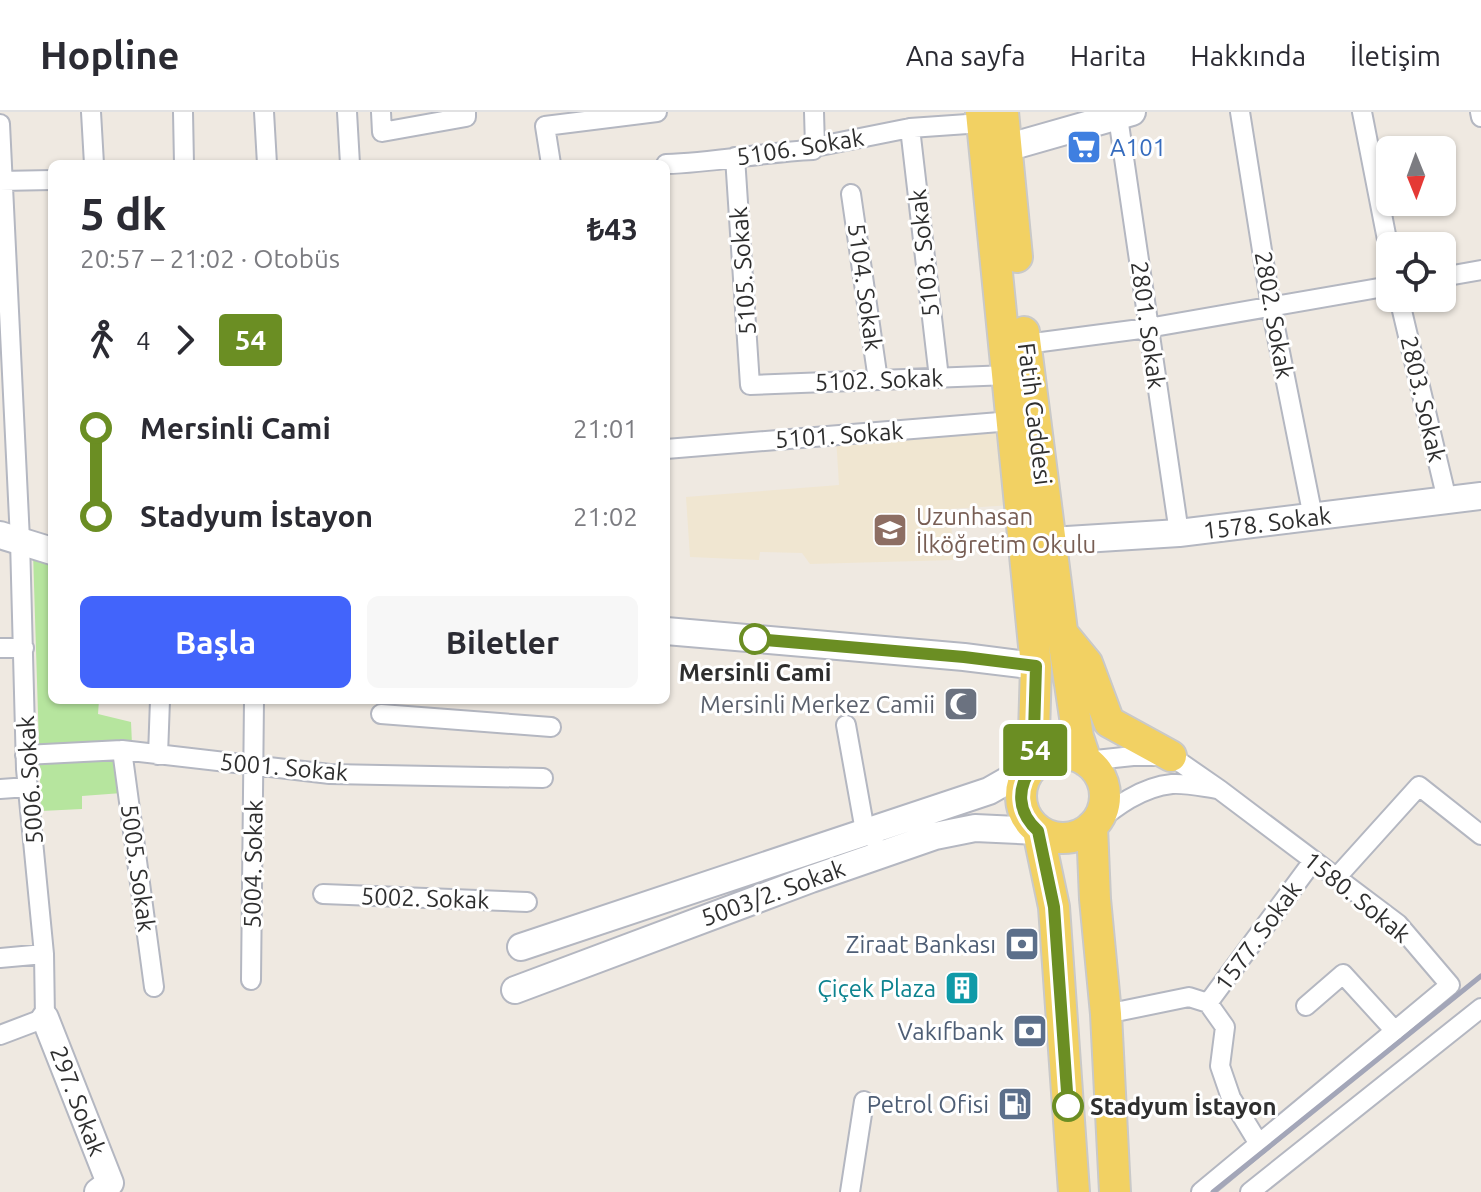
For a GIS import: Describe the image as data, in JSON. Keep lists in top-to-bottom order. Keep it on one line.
{"streets":{"main road":["Fatih Caddesi"],"street":["5106. Sokak","5103. Sokak","5105. Sokak","5104. Sokak","2802. Sokak","2801. Sokak","5102. Sokak","2803. Sokak","5101. Sokak","1578. Sokak","5001. Sokak","5006. Sokak","5004. Sokak","5005. Sokak","5003/2. Sokak","1580. Sokak","5002. Sokak","1577. Sokak","297. Sokak"]},"crossings":[["5106. Sokak","5103. Sokak"],["5106. Sokak","5105. Sokak"],["5106. Sokak","Fatih Caddesi"],["5103. Sokak","5102. Sokak"],["5105. Sokak","5102. Sokak"],["5104. Sokak","5102. Sokak"],["2802. Sokak","1578. Sokak"],["2801. Sokak","1578. Sokak"],["5102. Sokak","Fatih Caddesi"],["2803. Sokak","1578. Sokak"],["Fatih Caddesi","5101. Sokak"],["Fatih Caddesi","1578. Sokak"],["Fatih Caddesi","5003/2. Sokak"],["5001. Sokak","5006. Sokak"],["5001. Sokak","5004. Sokak"],["5001. Sokak","5005. Sokak"],["5006. Sokak","297. Sokak"],["1580. Sokak","1577. Sokak"]],"places":{"supermarket":["A101"],"school or university":["Uzunhasan İlköğretim Okulu"],"other":["Mersinli Cami","Stadyum İstayon"],"mosque":["Mersinli Merkez Camii"],"bank":["Ziraat Bankası","Vakıfbank"],"building":["Çiçek Plaza"],"fuel station":["Petrol Ofisi"]},"lines":["bus line 54"],"north":"bottom","page":{"header":"Hopline","nav":["Ana sayfa","Harita","Hakkında","İletişim"],"on_map":"54","heading":["5 dk","20:57 – 21:02 · Otobüs","₺43"],"legs":["4","54"],"list":[{"name":"Mersinli Cami","value":"21:01"},{"name":"Stadyum İstayon","value":"21:02"}],"buttons":["Başla","Biletler"]}}
